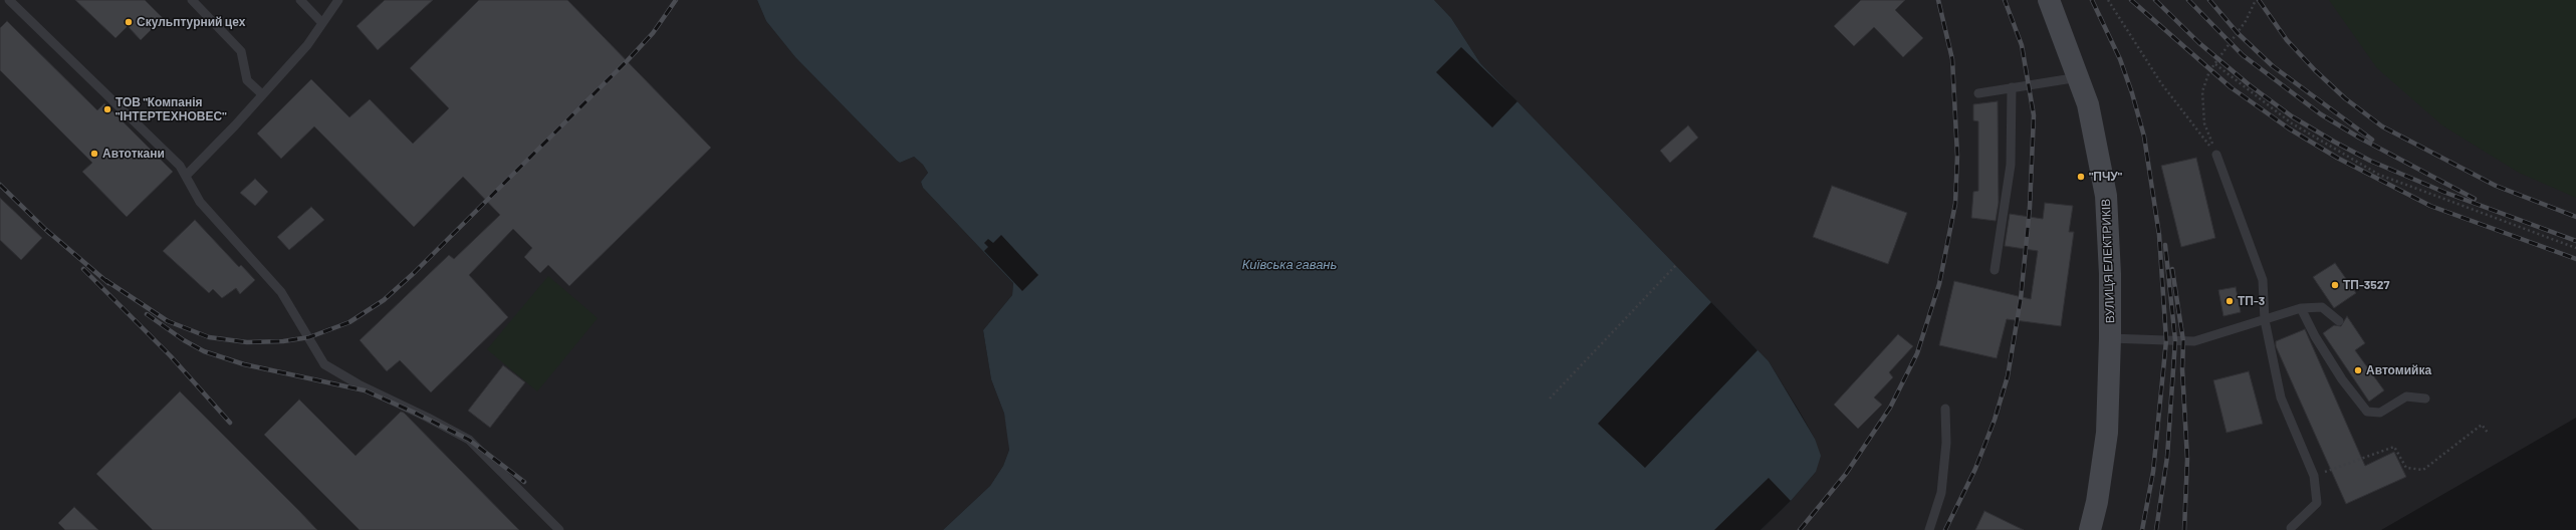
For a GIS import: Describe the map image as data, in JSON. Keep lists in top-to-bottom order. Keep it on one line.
{"streets":{"street":["ВУЛИЦЯ ЕЛЕКТРИКІВ"]},"water":["Київська гавань"],"places":["Скульптурний цех","ТОВ \"Компанія \"ІНТЕРТЕХНОВЕС\"","Автоткани","\"ПЧУ\"","ТП-3527","ТП-3","Автомийка"]}
